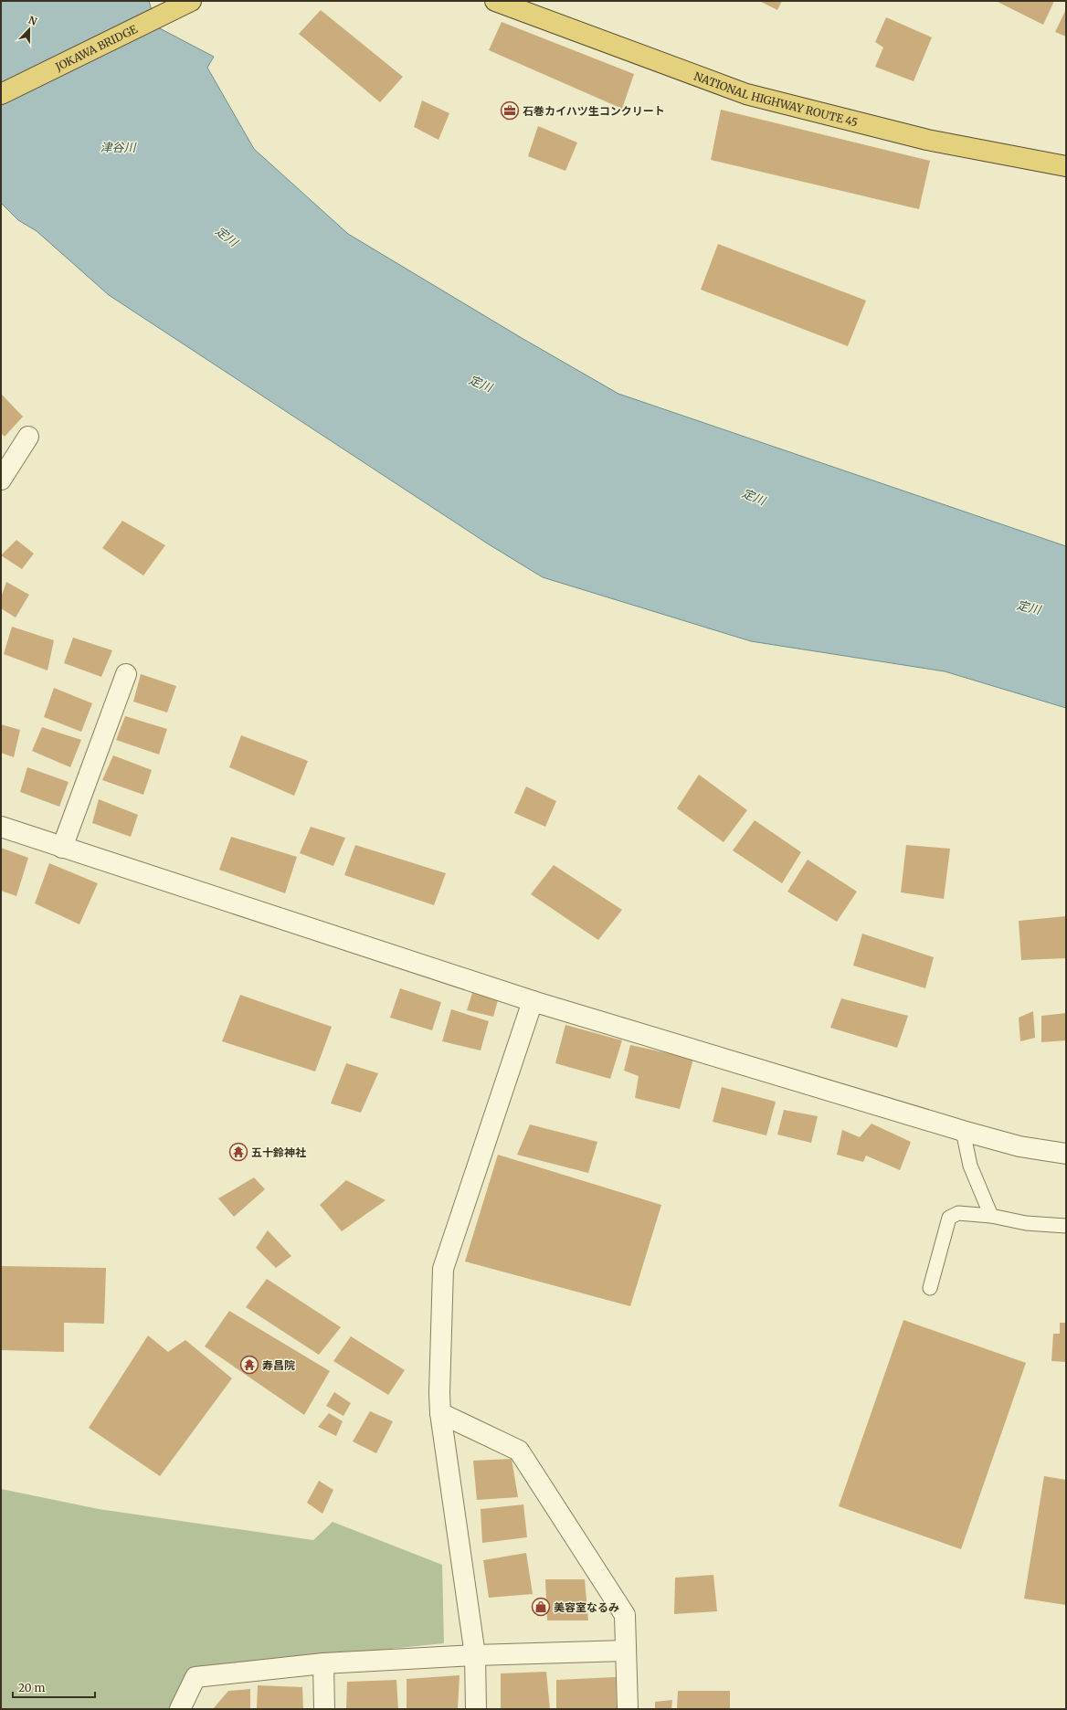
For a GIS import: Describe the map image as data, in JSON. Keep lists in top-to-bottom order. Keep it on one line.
{"streets":{"highway":["JOKAWA BRIDGE","NATIONAL HIGHWAY ROUTE 45"]},"water":["津谷川","定川"],"places":{"office":["石巻カイハツ生コンクリート"],"temple":["五十鈴神社","寿昌院"],"shop":["美容室なるみ"]},"scale_bar":"20 m","north":"top"}
